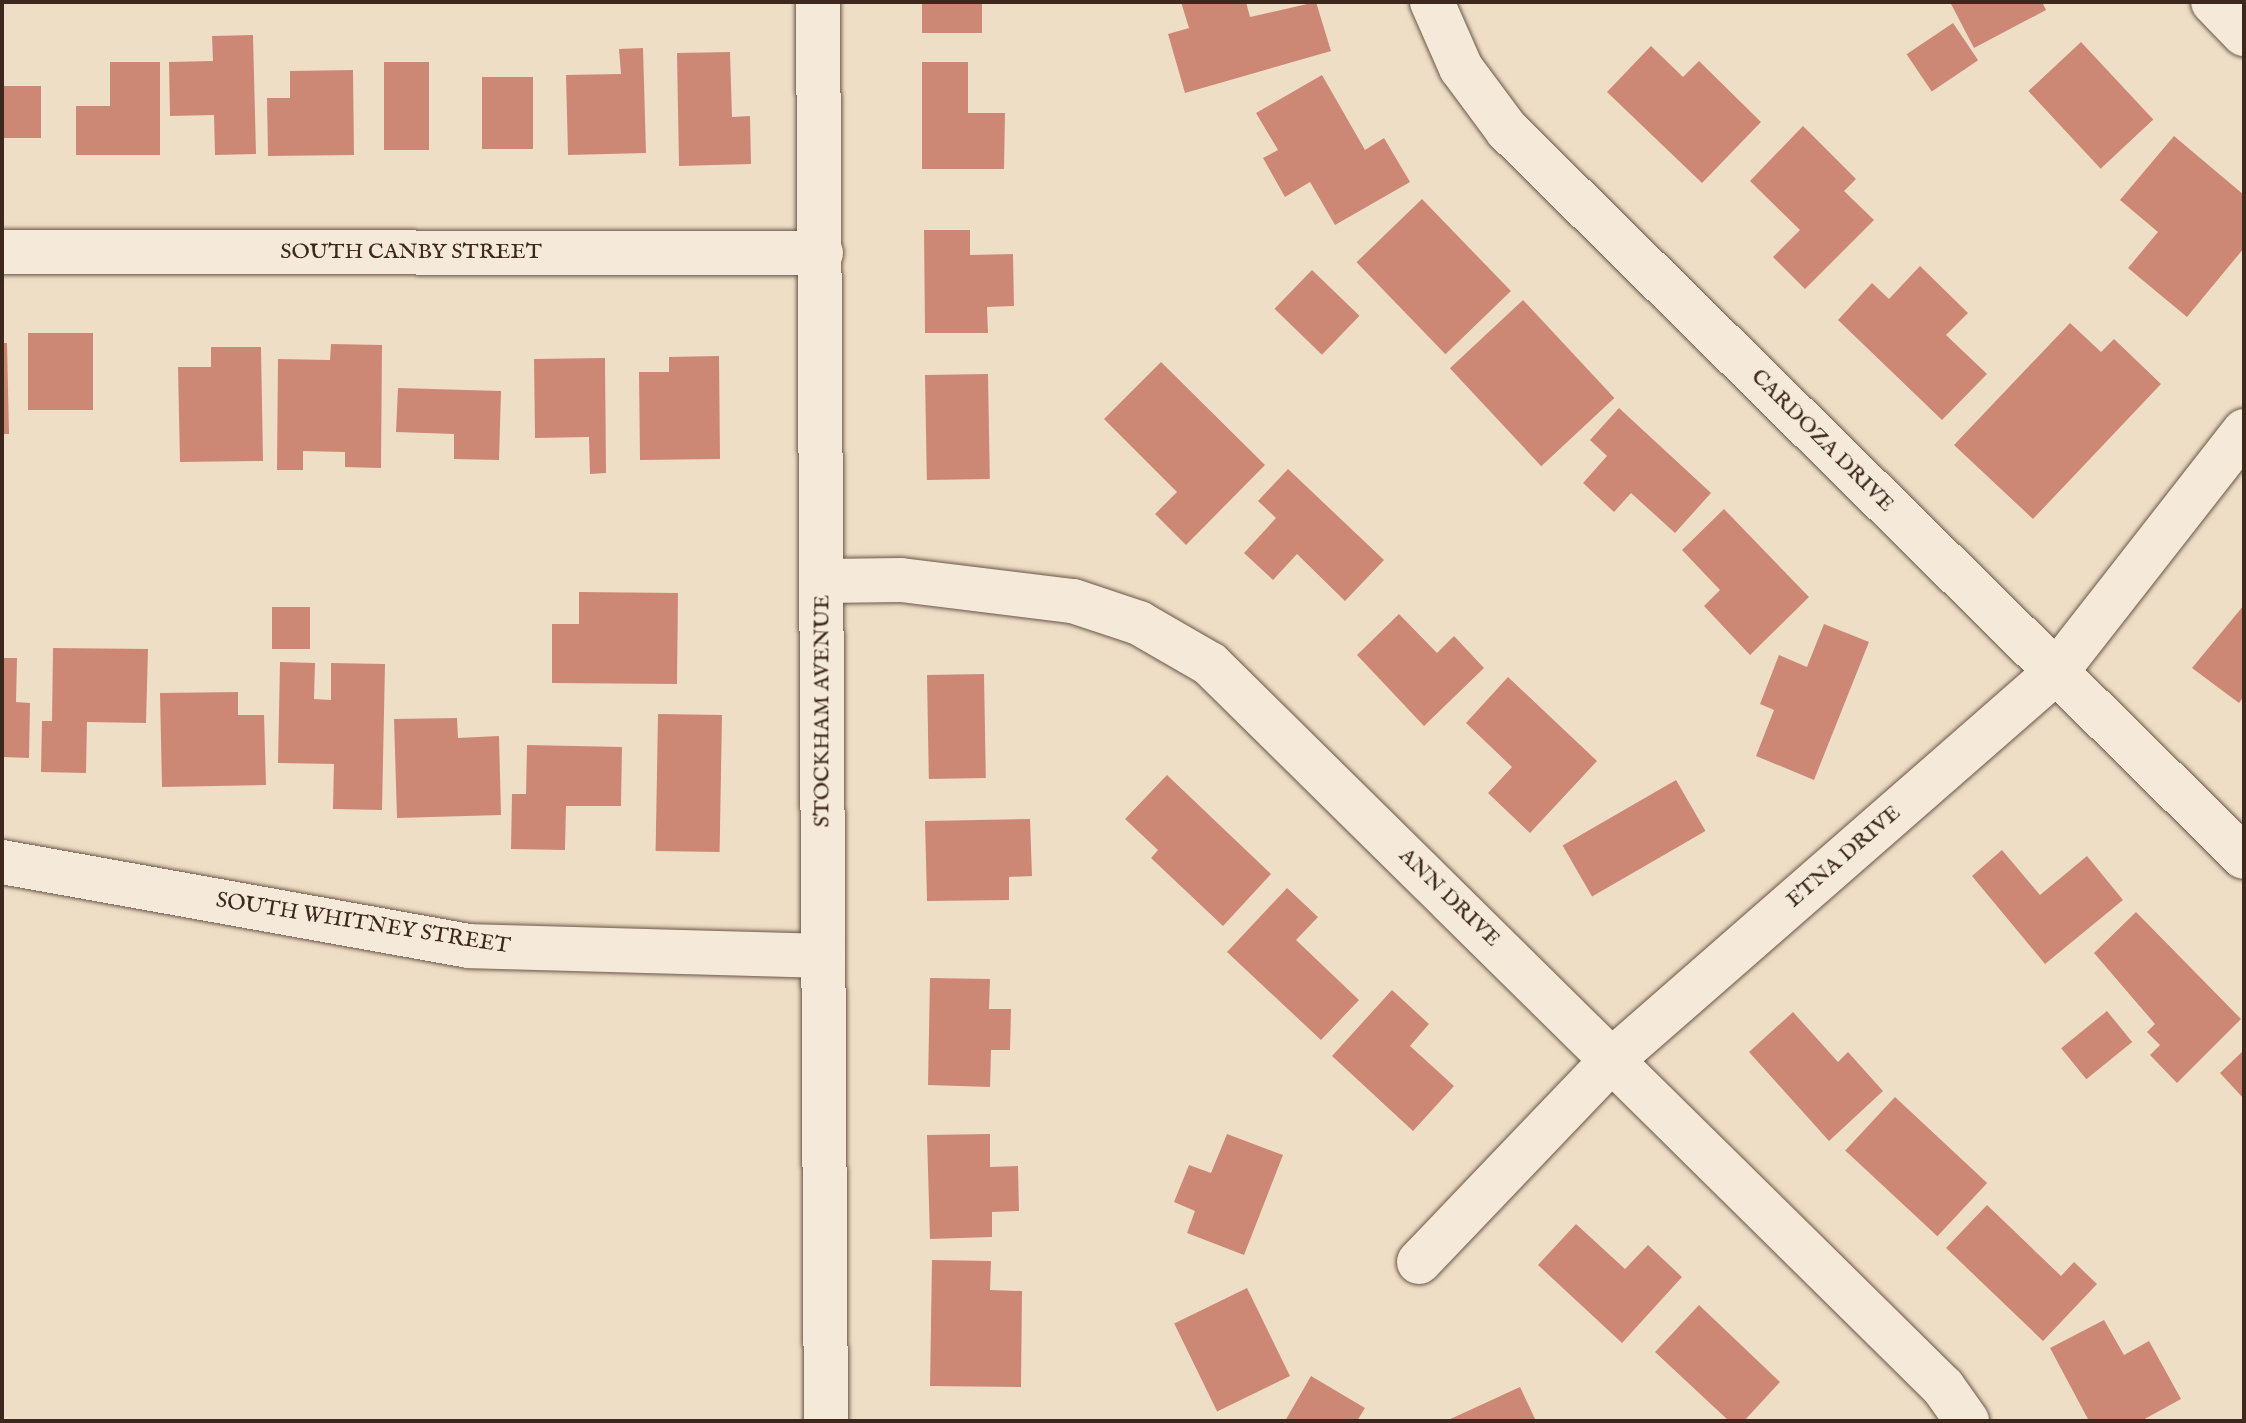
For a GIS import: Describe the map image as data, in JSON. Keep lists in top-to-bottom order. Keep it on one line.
{"streets":{"street":["SOUTH CANBY STREET","CARDOZA DRIVE","STOCKHAM AVENUE","ETNA DRIVE","ANN DRIVE","SOUTH WHITNEY STREET"]},"crossings":[["SOUTH CANBY STREET","STOCKHAM AVENUE"],["CARDOZA DRIVE","ETNA DRIVE"],["STOCKHAM AVENUE","ANN DRIVE"],["STOCKHAM AVENUE","SOUTH WHITNEY STREET"],["ETNA DRIVE","ANN DRIVE"]]}
